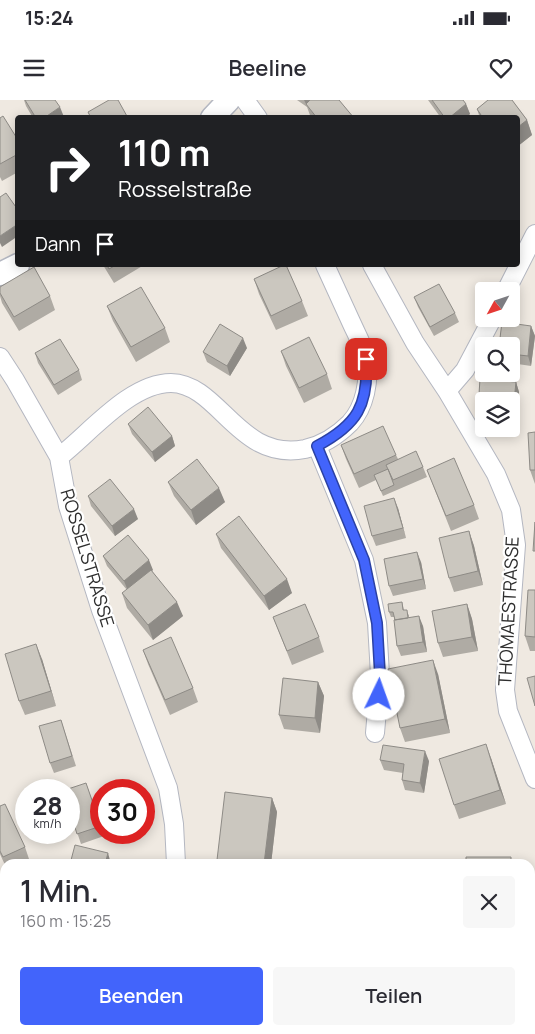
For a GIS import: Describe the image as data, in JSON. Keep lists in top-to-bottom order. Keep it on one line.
{"streets":{"street":["ROSSELSTRASSE","THOMAESTRASSE"]},"north":"bottom left","page":{"status":"15:24","header":"Beeline","turn":["110 m","Rosselstraße"],"then":"Dann","speed":"28 km/h","limit":"30","heading":["1 Min.","160 m · 15:25"],"buttons":["Beenden","Teilen"]}}
